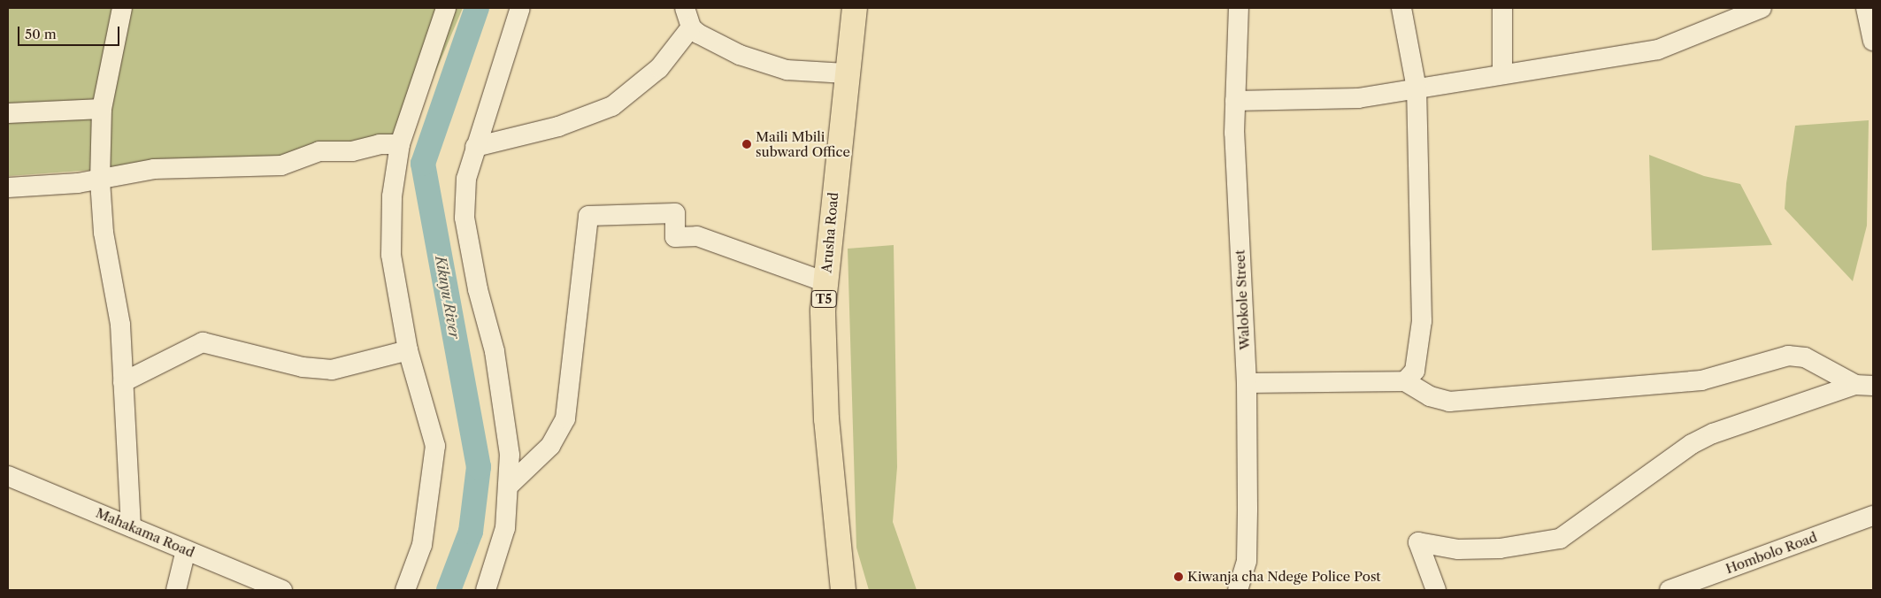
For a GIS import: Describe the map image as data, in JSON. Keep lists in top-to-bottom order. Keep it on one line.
{"streets":{"highway":["Arusha Road","T5"],"street":["Walokole Street","Mahakama Road","Hombolo Road"]},"water":["Kikuyu River"],"places":["Maili Mbili subward Office","Kiwanja cha Ndege Police Post"],"scale_bar":"50 m"}
